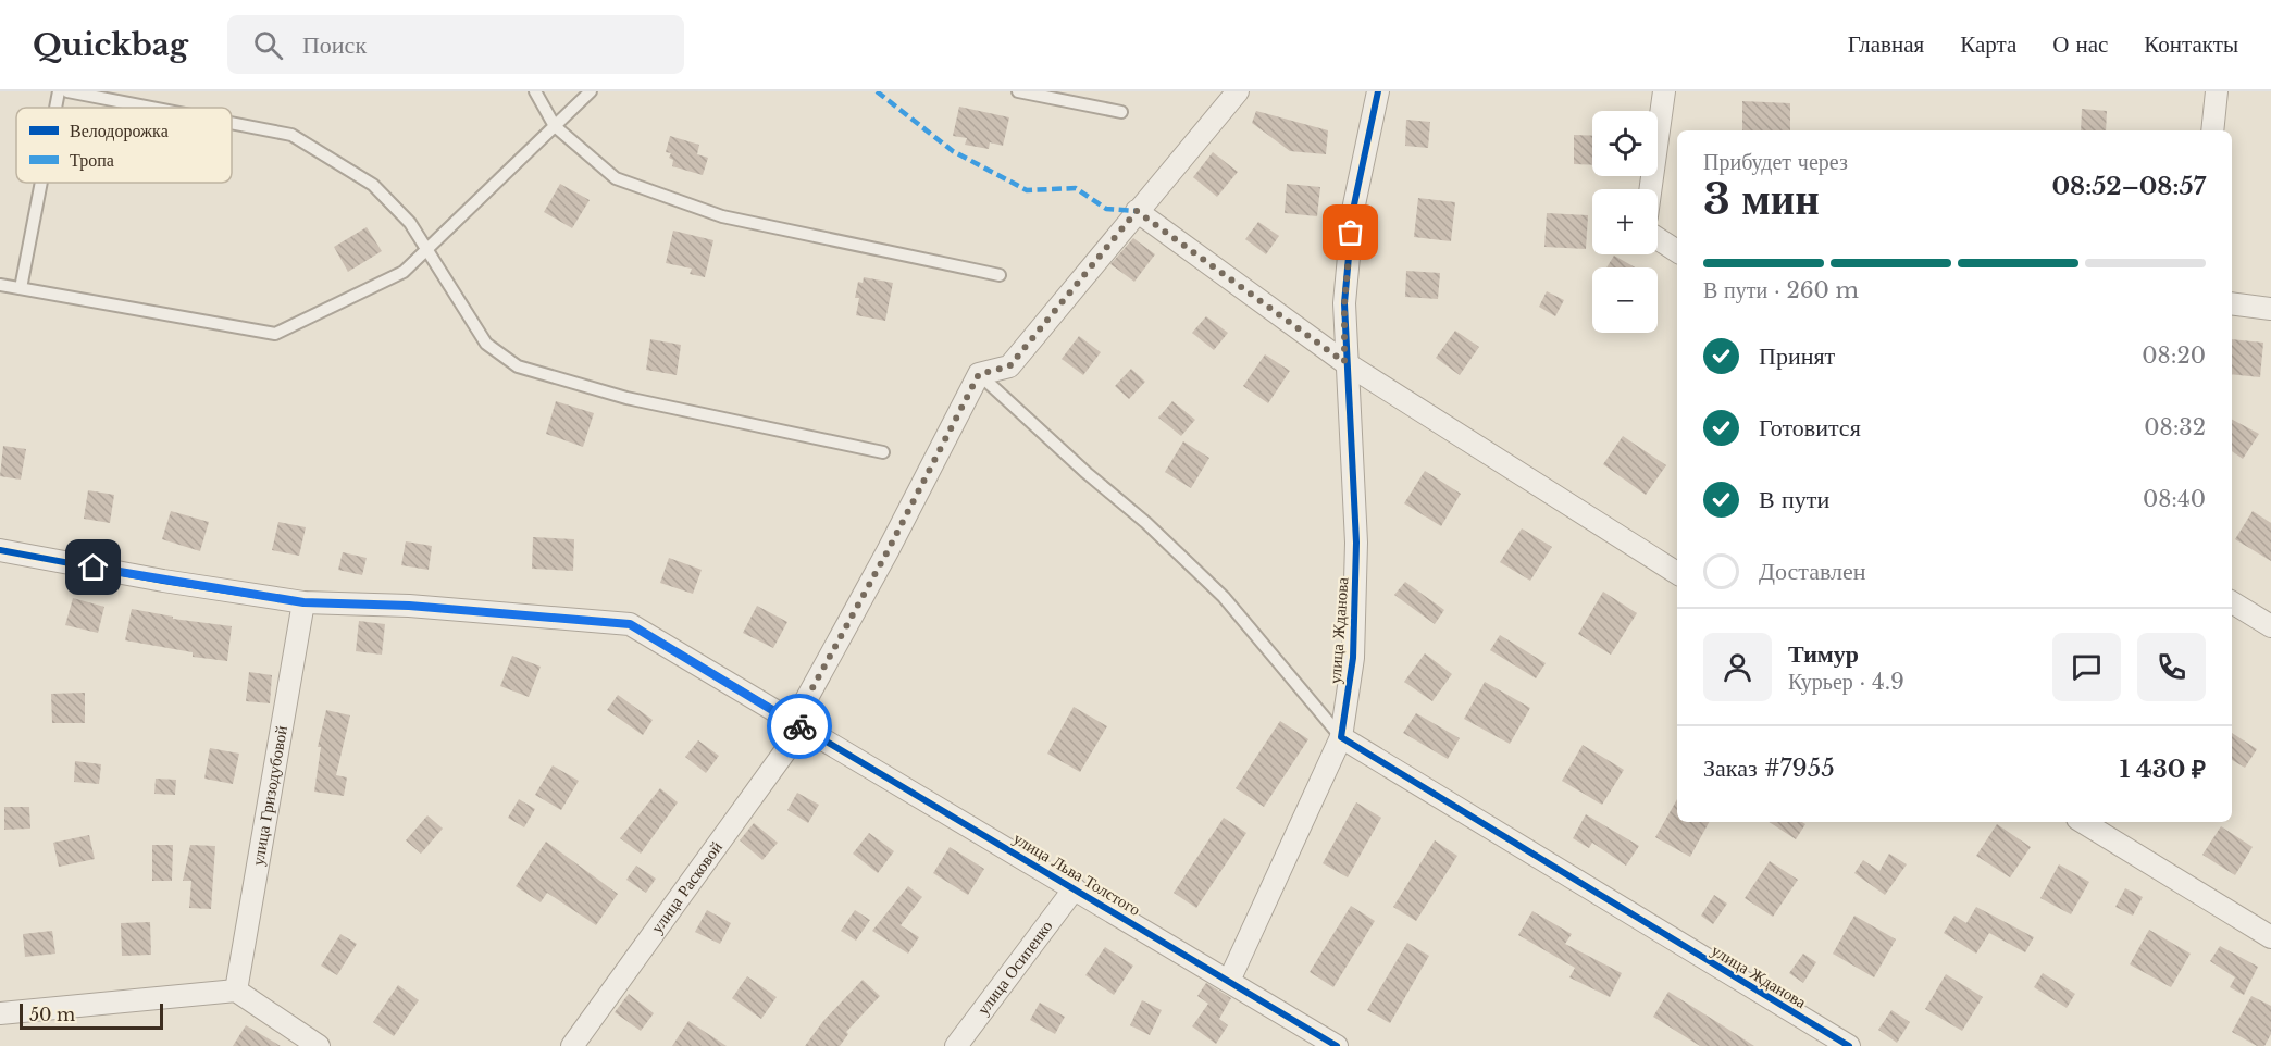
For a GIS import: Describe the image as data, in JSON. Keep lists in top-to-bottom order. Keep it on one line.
{"streets":{"street":["улица Жданова","улица Гризодубовой","улица Льва Толстого","улица Расковой","улица Осипенко"]},"crossings":[["улица Гризодубовой","улица Льва Толстого"],["улица Льва Толстого","улица Расковой"],["улица Льва Толстого","улица Осипенко"]],"legend":["Велодорожка","Тропа"],"scale_bar":"50 m","page":{"header":"Quickbag","search":"Поиск","nav":["Главная","Карта","О нас","Контакты"],"map_buttons":["+","−"],"heading":["3 мин","Прибудет через","08:52–08:57"],"panel":["Тимур","Курьер · 4.9","Заказ #7955","1 430 ₽"],"bar":"В пути · 260 m","list":[["Принят","08:20"],["Готовится","08:32"],["В пути","08:40"],"Доставлен"],"scale":"50 m"}}
